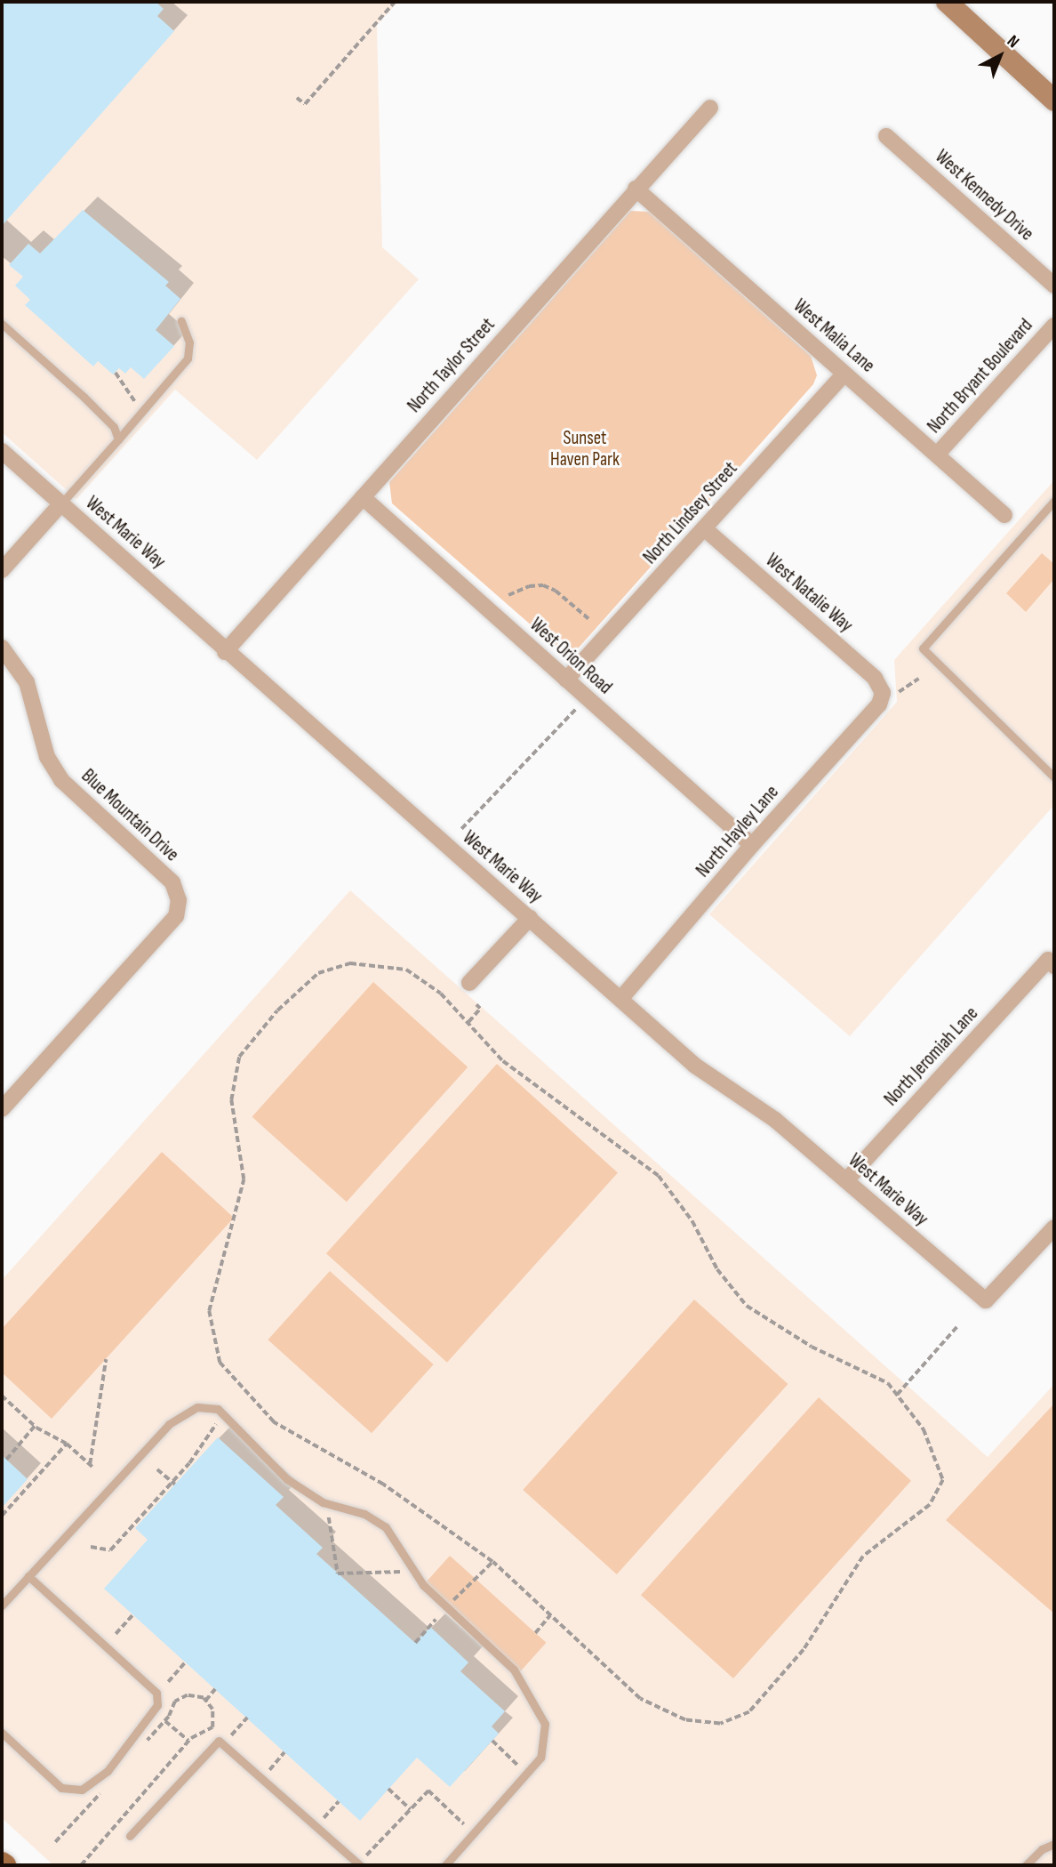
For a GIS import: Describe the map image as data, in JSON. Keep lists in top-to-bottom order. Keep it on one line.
{"streets":{"street":["West Kennedy Drive","West Malia Lane","North Taylor Street","North Bryant Boulevard","North Lindsey Street","West Marie Way","West Natalie Way","West Orion Road","Blue Mountain Drive","North Hayley Lane","North Jeromiah Lane"]},"crossings":[["West Malia Lane","North Taylor Street"],["West Malia Lane","North Bryant Boulevard"],["West Malia Lane","North Lindsey Street"],["North Taylor Street","West Marie Way"],["North Taylor Street","West Orion Road"],["North Lindsey Street","West Natalie Way"],["North Lindsey Street","West Orion Road"],["West Marie Way","North Hayley Lane"],["West Marie Way","North Jeromiah Lane"],["West Natalie Way","North Hayley Lane"],["West Orion Road","North Hayley Lane"]],"parks":["Sunset Haven Park"],"north":"top right"}
